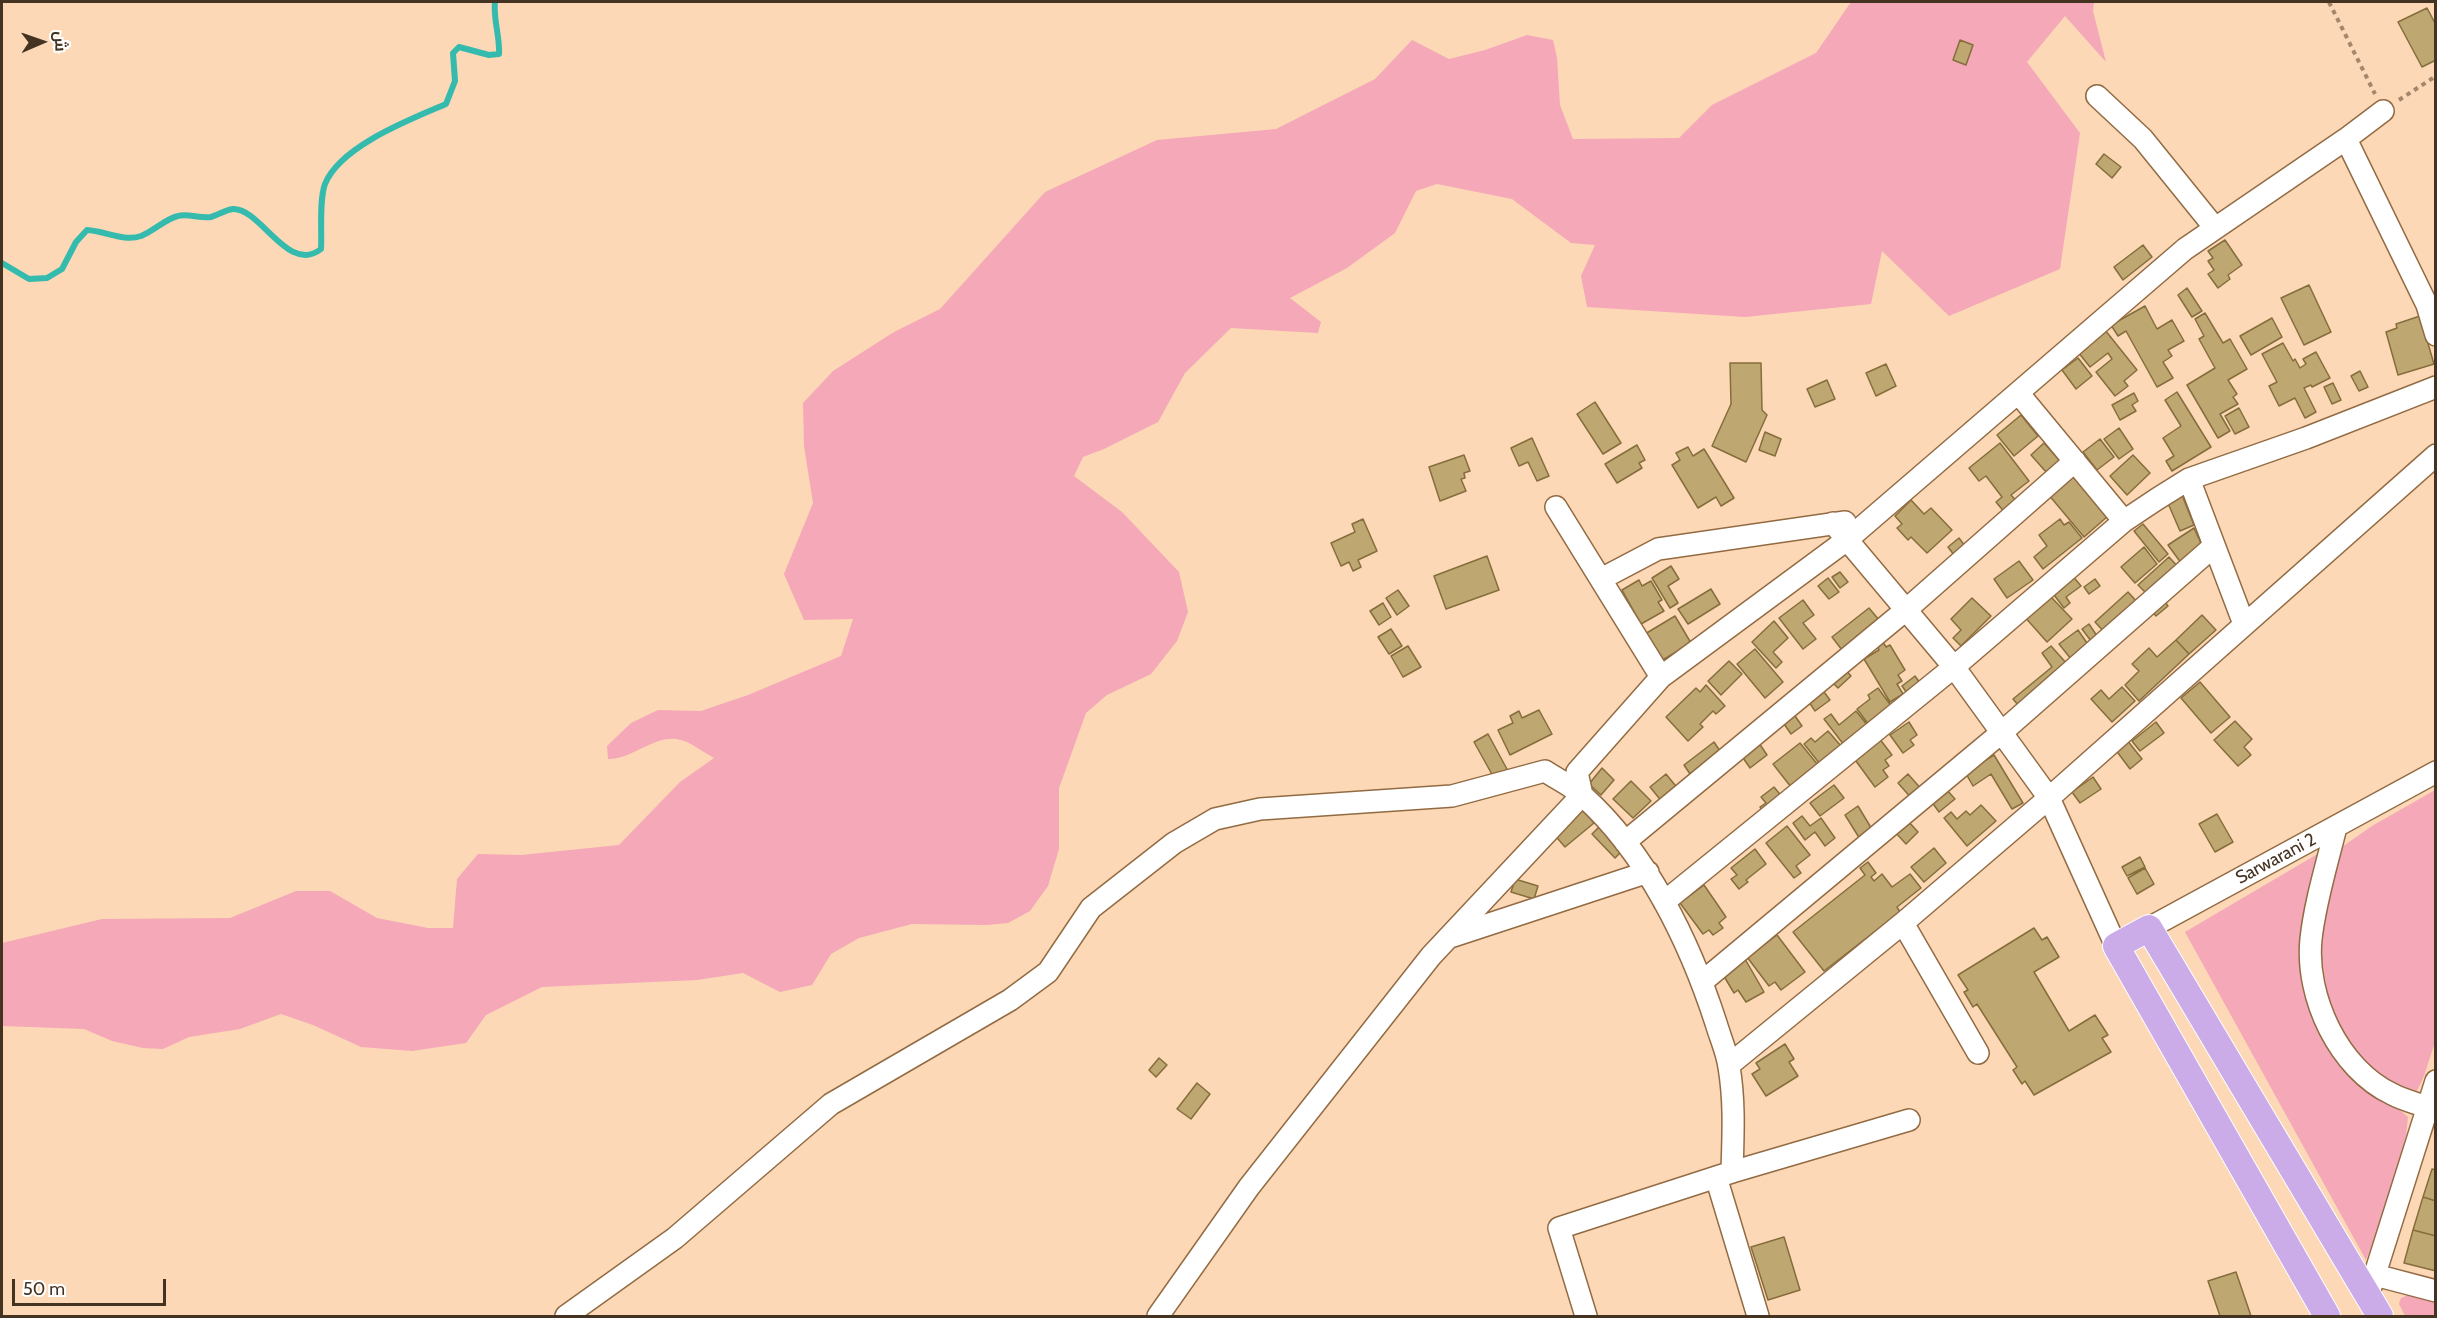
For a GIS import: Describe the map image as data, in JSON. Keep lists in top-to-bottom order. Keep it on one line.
{"streets":{"main road":["Sarwarani 2"]},"scale_bar":"50 m","north":"right"}
